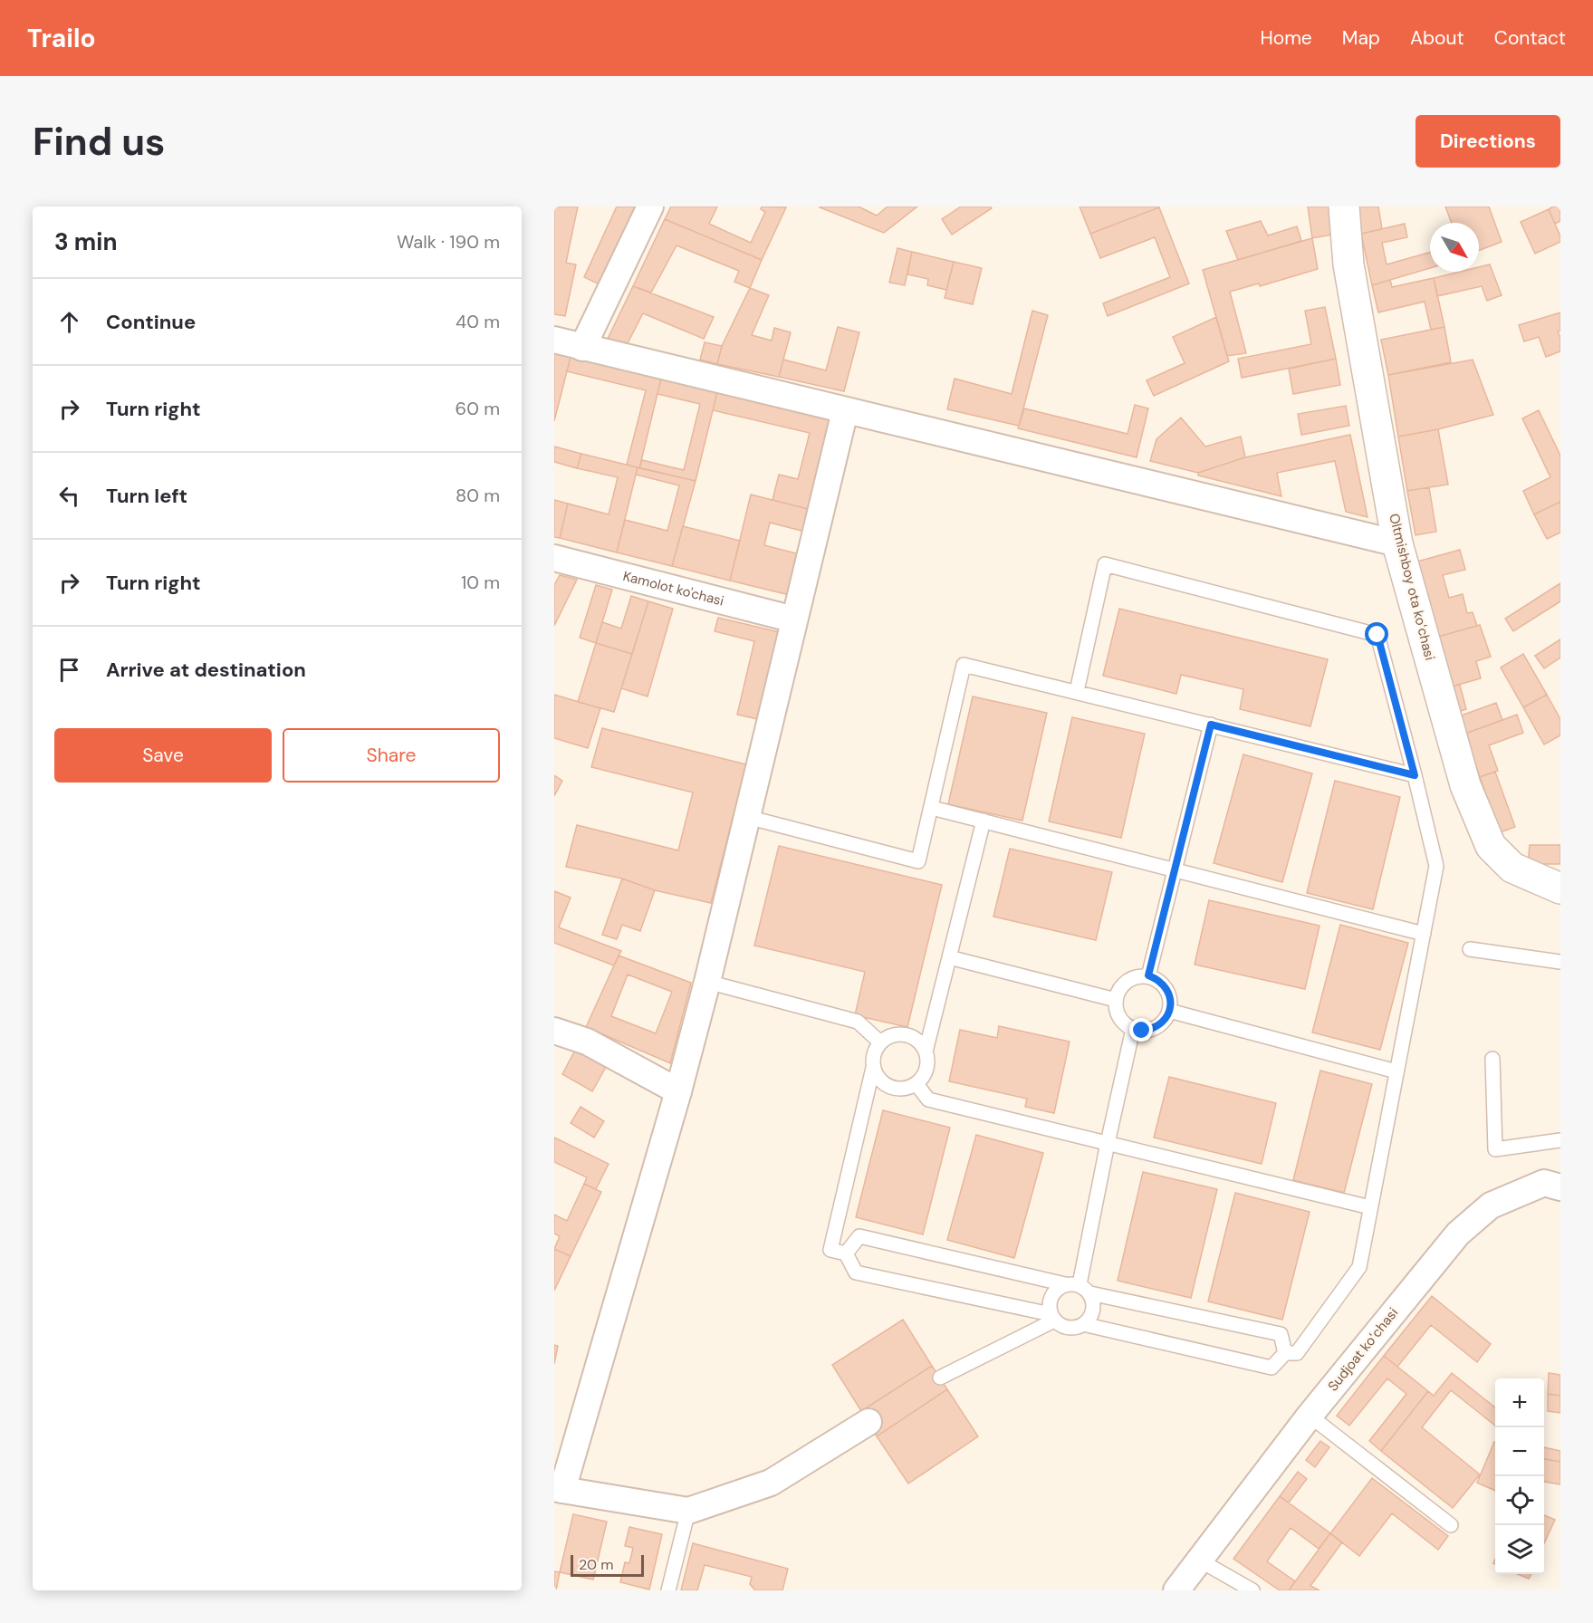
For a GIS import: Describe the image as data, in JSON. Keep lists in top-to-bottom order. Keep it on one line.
{"streets":{"street":["Oltmishboy ota koʻchasi","Kamolot ko'chasi","Sudjoat koʻchasi"]},"scale_bar":"20 m","north":"bottom right","page":{"header":"Trailo","nav":["Home","Map","About","Contact"],"buttons":["Directions",["Save","Share"]],"title":"Find us","heading":["3 min","Walk · 190 m"],"list":[["Continue","40 m"],["Turn right","60 m"],["Turn left","80 m"],["Turn right","10 m"],"Arrive at destination"],"map_buttons":["+","−"],"scale":"20 m"}}
